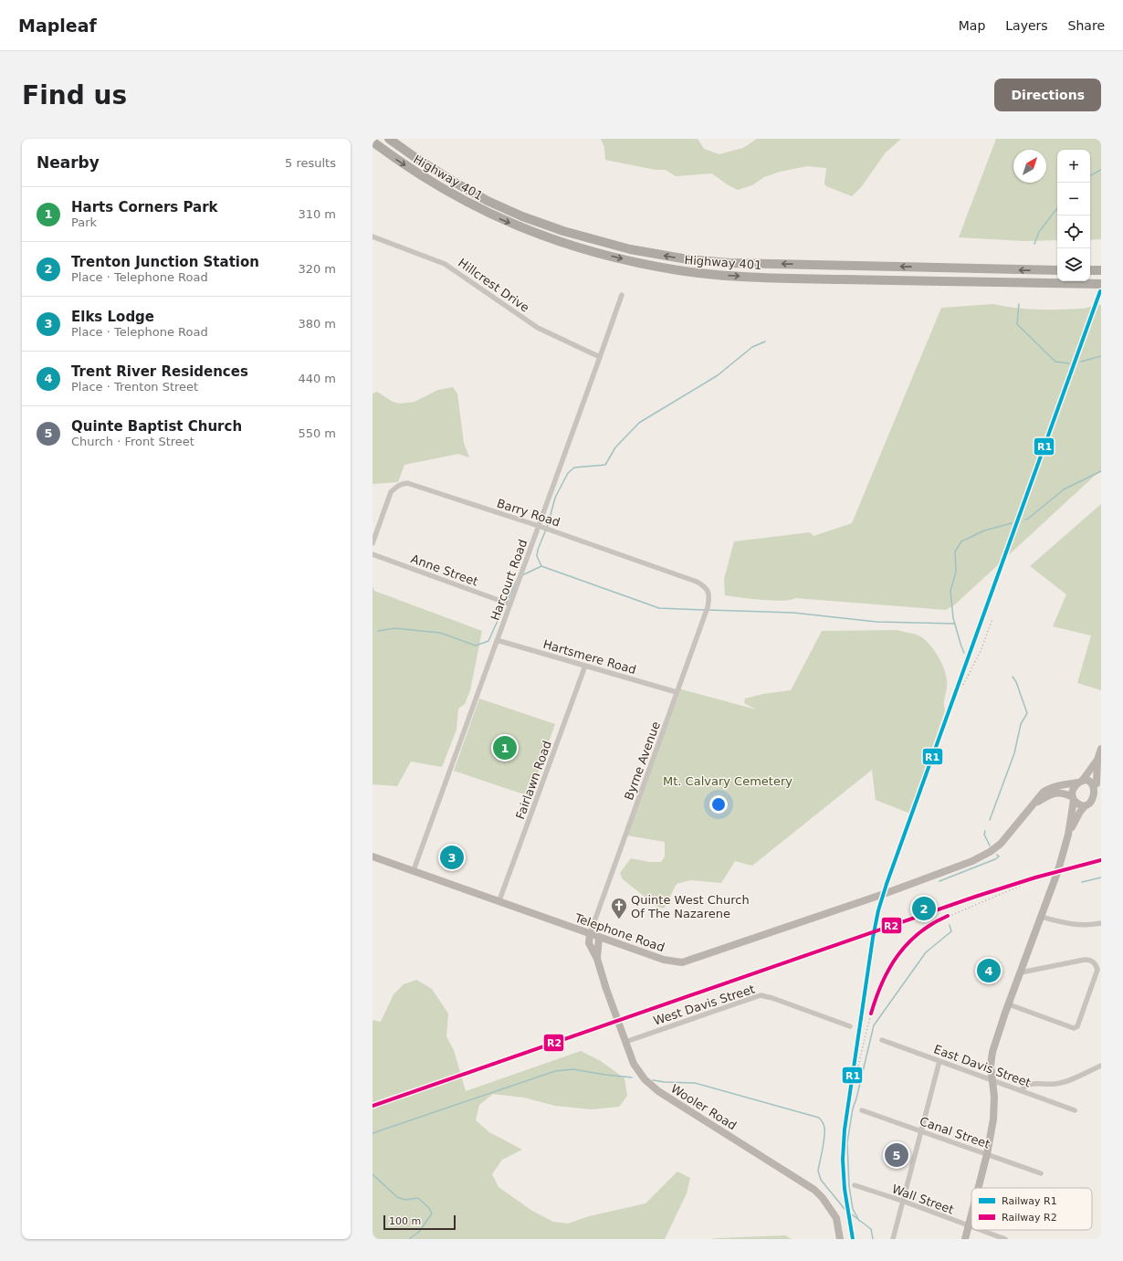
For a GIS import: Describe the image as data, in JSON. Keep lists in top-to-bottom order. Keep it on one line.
{"streets":{"highway":["Highway 401"],"street":["Hillcrest Drive","Barry Road","Anne Street","Harcourt Road","Hartsmere Road","Byrne Avenue","Fairlawn Road","Telephone Road","West Davis Street","East Davis Street","Wooler Road","Canal Street","Wall Street"]},"crossings":[["Hillcrest Drive","Harcourt Road"],["Barry Road","Harcourt Road"],["Barry Road","Byrne Avenue"],["Anne Street","Harcourt Road"],["Harcourt Road","Hartsmere Road"],["Harcourt Road","Telephone Road"],["Hartsmere Road","Byrne Avenue"],["Hartsmere Road","Fairlawn Road"],["Byrne Avenue","Telephone Road"],["Byrne Avenue","Wooler Road"],["Fairlawn Road","Telephone Road"],["Telephone Road","Wooler Road"],["West Davis Street","Wooler Road"]],"parks":["Mt. Calvary Cemetery"],"places":{"church":["Quinte West Church Of The Nazarene"]},"lines":["rail line R1","rail line R2"],"legend":["Railway R1","Railway R2"],"scale_bar":"100 m","north":"top right","page":{"header":"Mapleaf","nav":["Map","Layers","Share"],"buttons":"Directions","title":"Find us","heading":["Nearby","5 results"],"map_buttons":["+","−"],"list":[{"mark":"1","name":"Harts Corners Park","note":"Park","value":"310 m"},{"mark":"2","name":"Trenton Junction Station","note":"Place · Telephone Road","value":"320 m"},{"mark":"3","name":"Elks Lodge","note":"Place · Telephone Road","value":"380 m"},{"mark":"4","name":"Trent River Residences","note":"Place · Trenton Street","value":"440 m"},{"mark":"5","name":"Quinte Baptist Church","note":"Church · Front Street","value":"550 m"}],"pins":["1","3","2","4","5"],"scale":"100 m"}}
